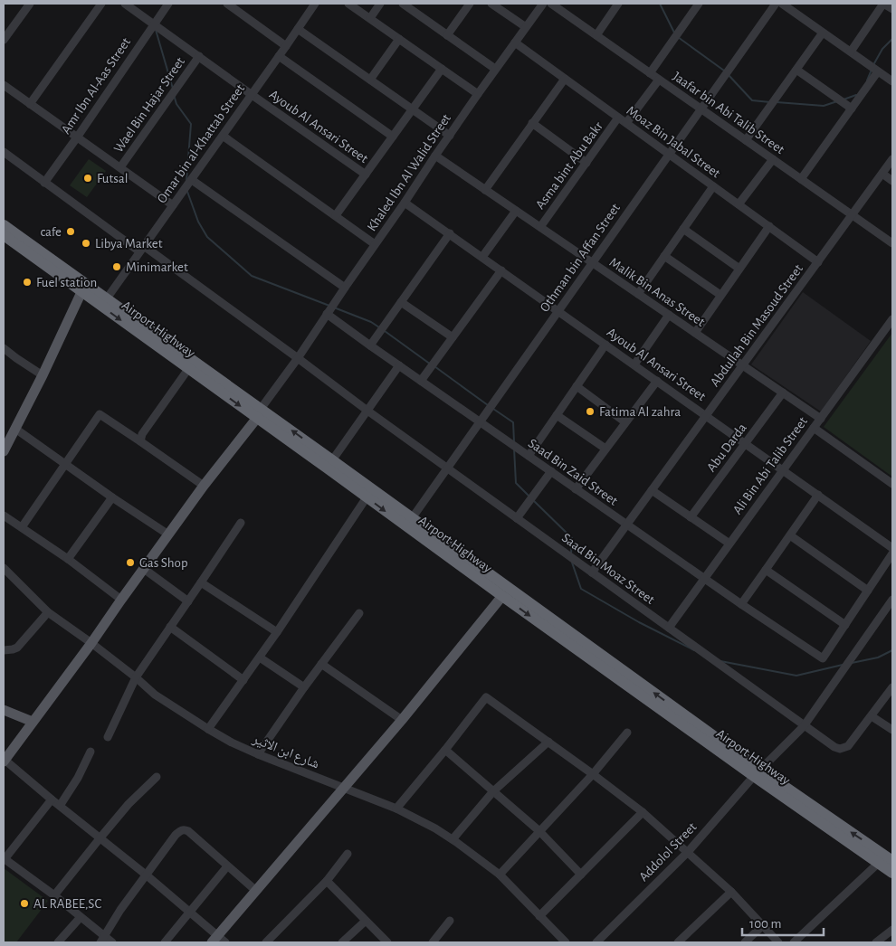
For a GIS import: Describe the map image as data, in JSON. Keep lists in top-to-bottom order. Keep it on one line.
{"streets":{"highway":["Airport Highway"],"street":["Amr Ibn Al-Aas Street","Wael Bin Hajar Street","Jaafar bin Abi Talib Street","Ayoub Al Ansari Street","Moaz Bin Jabal Street","Omar bin al-Khattab Street","Asma bint Abu Bakr","Khaled Ibn Al Walid Street","Othman bin Affan Street","Malik Bin Anas Street","Abdullah Bin Masoud Street","Abu Darda","Ali Bin Abi Talib Street","Saad Bin Zaid Street","Saad Bin Moaz Street","شارع ابن الاثير","Addolol Street"]},"crossings":[["Amr Ibn Al-Aas Street","Ayoub Al Ansari Street"],["Amr Ibn Al-Aas Street","Saad Bin Moaz Street"],["Wael Bin Hajar Street","Ayoub Al Ansari Street"],["Jaafar bin Abi Talib Street","Othman bin Affan Street"],["Jaafar bin Abi Talib Street","Abdullah Bin Masoud Street"],["Ayoub Al Ansari Street","Omar bin al-Khattab Street"],["Ayoub Al Ansari Street","Khaled Ibn Al Walid Street"],["Ayoub Al Ansari Street","Othman bin Affan Street"],["Ayoub Al Ansari Street","Abdullah Bin Masoud Street"],["Ayoub Al Ansari Street","Abu Darda"],["Ayoub Al Ansari Street","Ali Bin Abi Talib Street"],["Moaz Bin Jabal Street","Asma bint Abu Bakr"],["Moaz Bin Jabal Street","Khaled Ibn Al Walid Street"],["Moaz Bin Jabal Street","Othman bin Affan Street"],["Moaz Bin Jabal Street","Abdullah Bin Masoud Street"],["Omar bin al-Khattab Street","Airport Highway"],["Omar bin al-Khattab Street","Saad Bin Moaz Street"],["Asma bint Abu Bakr","Malik Bin Anas Street"],["Khaled Ibn Al Walid Street","Malik Bin Anas Street"],["Khaled Ibn Al Walid Street","Airport Highway"],["Khaled Ibn Al Walid Street","Saad Bin Zaid Street"],["Khaled Ibn Al Walid Street","Saad Bin Moaz Street"],["Othman bin Affan Street","Malik Bin Anas Street"],["Othman bin Affan Street","Airport Highway"],["Othman bin Affan Street","Saad Bin Zaid Street"],["Othman bin Affan Street","Saad Bin Moaz Street"],["Malik Bin Anas Street","Abdullah Bin Masoud Street"],["Malik Bin Anas Street","Abu Darda"],["Malik Bin Anas Street","Ali Bin Abi Talib Street"],["Abdullah Bin Masoud Street","Saad Bin Zaid Street"],["Abdullah Bin Masoud Street","Saad Bin Moaz Street"],["Airport Highway","Addolol Street"],["Ali Bin Abi Talib Street","Saad Bin Zaid Street"],["Ali Bin Abi Talib Street","Saad Bin Moaz Street"],["Saad Bin Moaz Street","Addolol Street"]],"places":["Futsal","cafe","Libya Market","Minimarket","Fuel station","Fatima Al zahra","Gas Shop","AL RABEE,SC"],"scale_bar":"100 m"}
